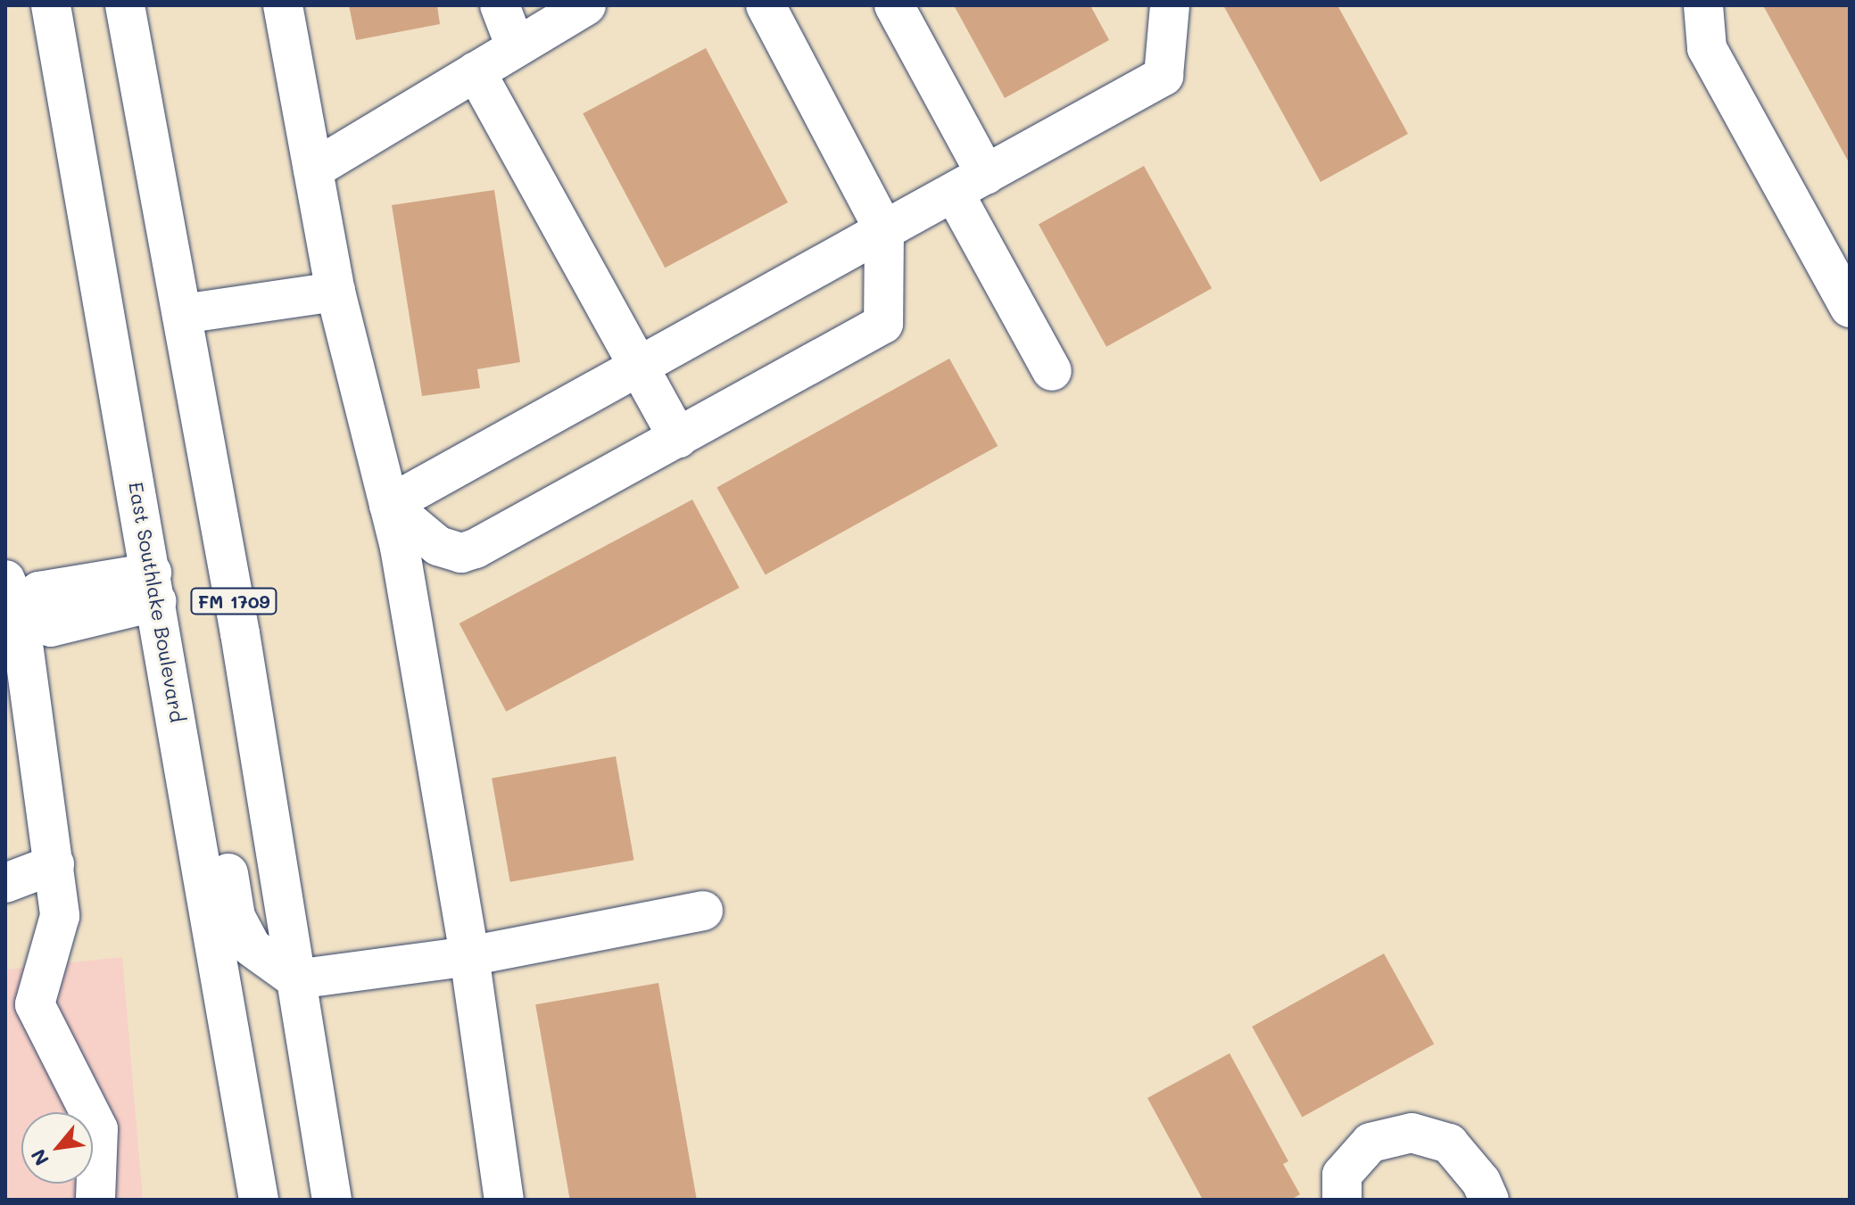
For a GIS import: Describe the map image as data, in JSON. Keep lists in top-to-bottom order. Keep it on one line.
{"streets":{"main road":["FM 1709","East Southlake Boulevard"]},"north":"bottom left"}
